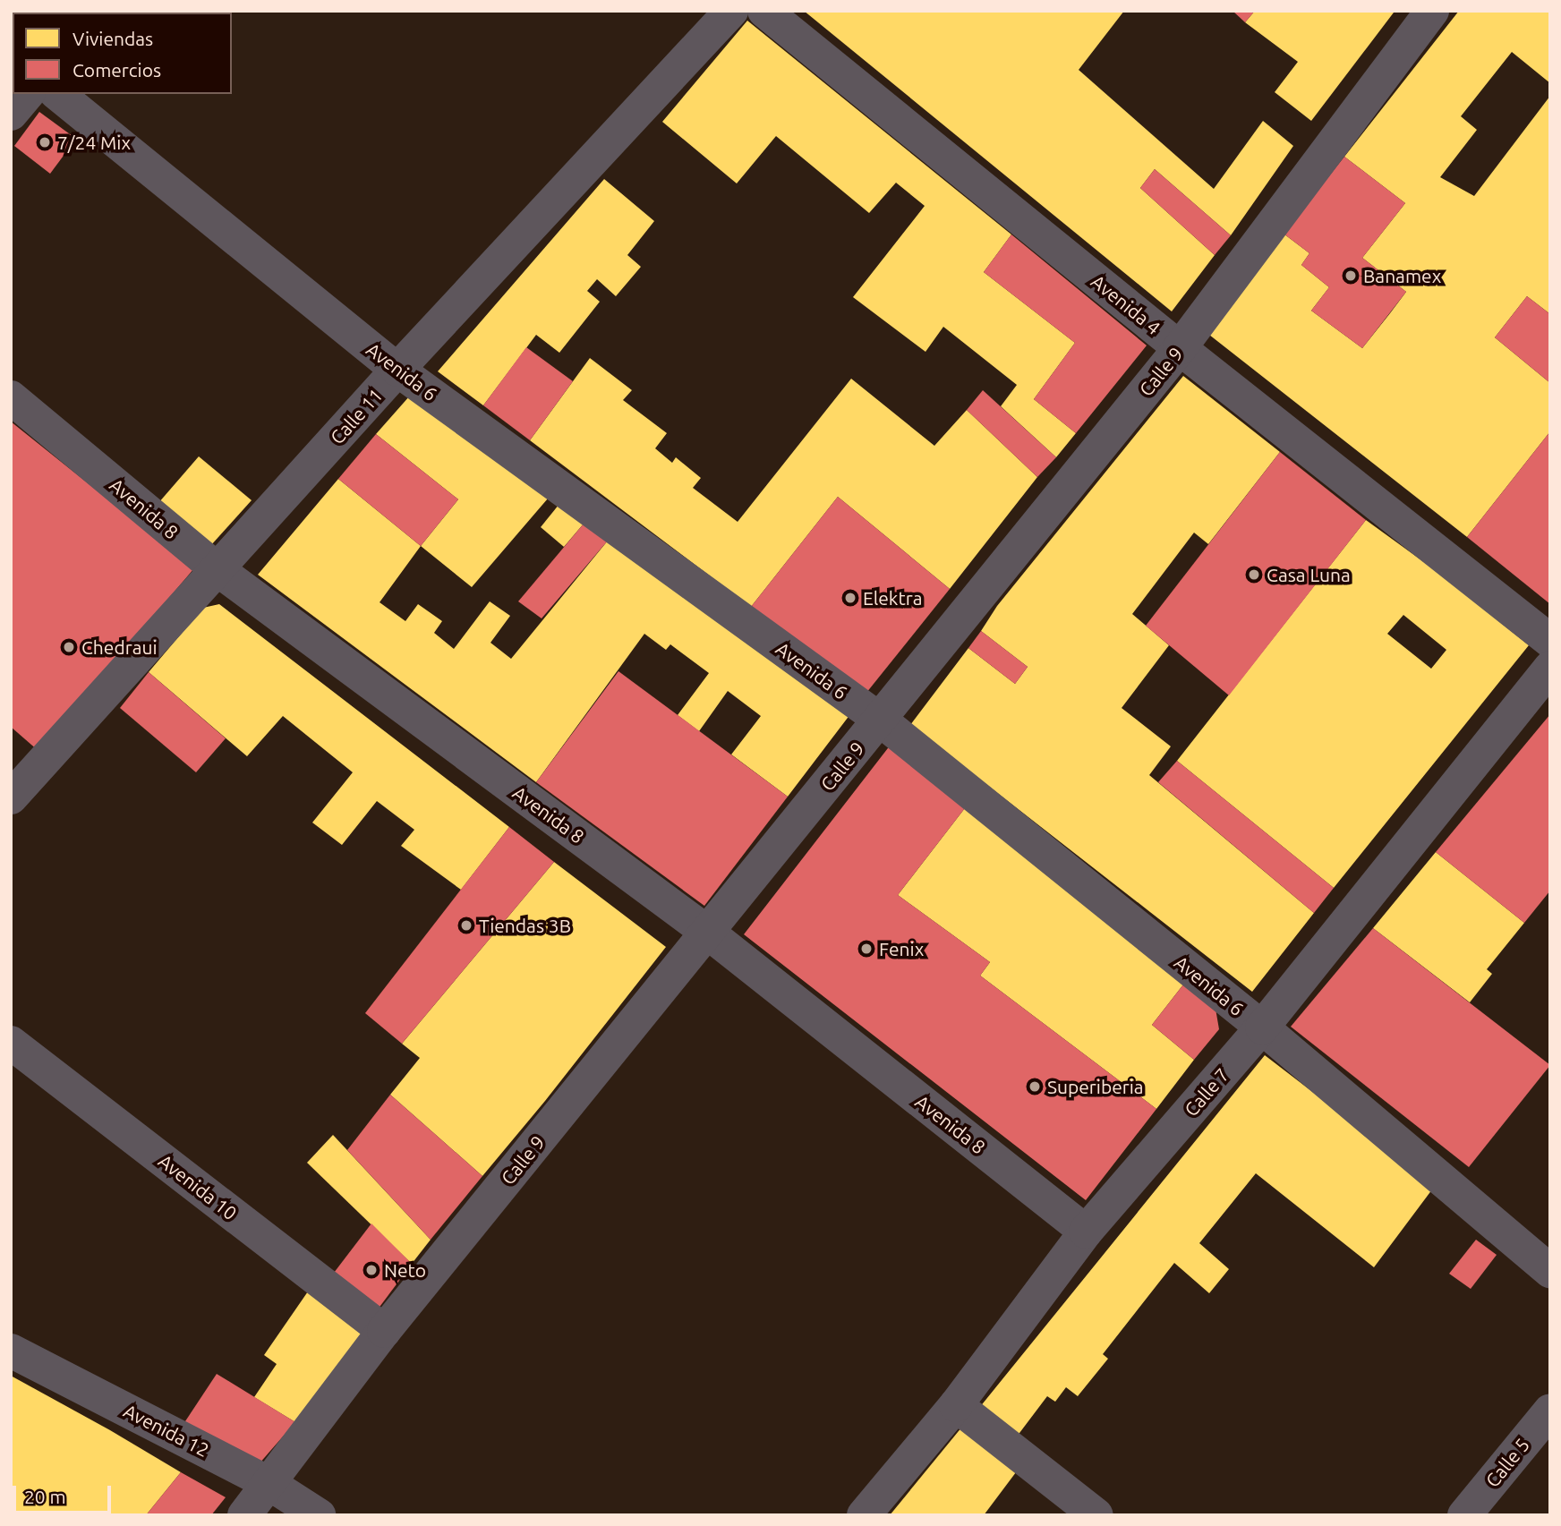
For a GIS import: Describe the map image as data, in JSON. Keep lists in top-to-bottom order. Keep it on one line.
{"streets":{"street":["Avenida 4","Avenida 6","Calle 9","Calle 11","Avenida 8","Calle 7","Avenida 10","Avenida 12","Calle 5"]},"crossings":[["Avenida 4","Calle 9"],["Avenida 6","Calle 9"],["Avenida 6","Calle 11"],["Avenida 6","Calle 7"],["Calle 9","Avenida 8"],["Calle 9","Avenida 10"],["Calle 9","Avenida 12"],["Calle 11","Avenida 8"],["Avenida 8","Calle 7"]],"places":["7/24 Mix","Banamex","Casa Luna","Elektra","Chedraui","Tiendas 3B","Fenix","Superiberia","Neto"],"legend":["Viviendas","Comercios"],"scale_bar":"20 m"}
